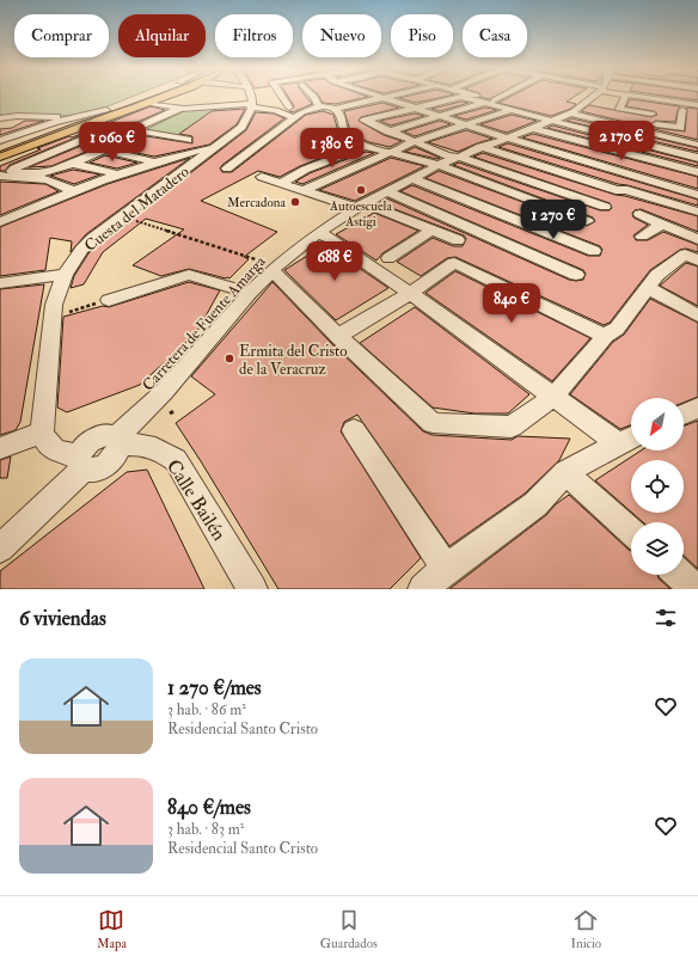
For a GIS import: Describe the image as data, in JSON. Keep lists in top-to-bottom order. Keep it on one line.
{"streets":{"street":["Cuesta del Matadero","Carretera de Fuente Amarga","Calle Bailén"]},"crossings":[["Carretera de Fuente Amarga","Calle Bailén"]],"places":["Autoescuela Astigi","Mercadona","Ermita del Cristo de la Veracruz"],"north":"bottom left","page":{"chip":["Comprar","Alquilar","Filtros","Nuevo","Piso","Casa"],"price":["2 170 €","1 060 €","1 380 €","1 270 €","688 €","840 €"],"heading":"6 viviendas","list":[{"name":"1 270 €/mes","note":"3 hab. · 86 m² · Residencial Santo Cristo"},{"name":"840 €/mes","note":"3 hab. · 83 m² · Residencial Santo Cristo"}],"tabs":["Mapa","Guardados","Inicio"]}}
